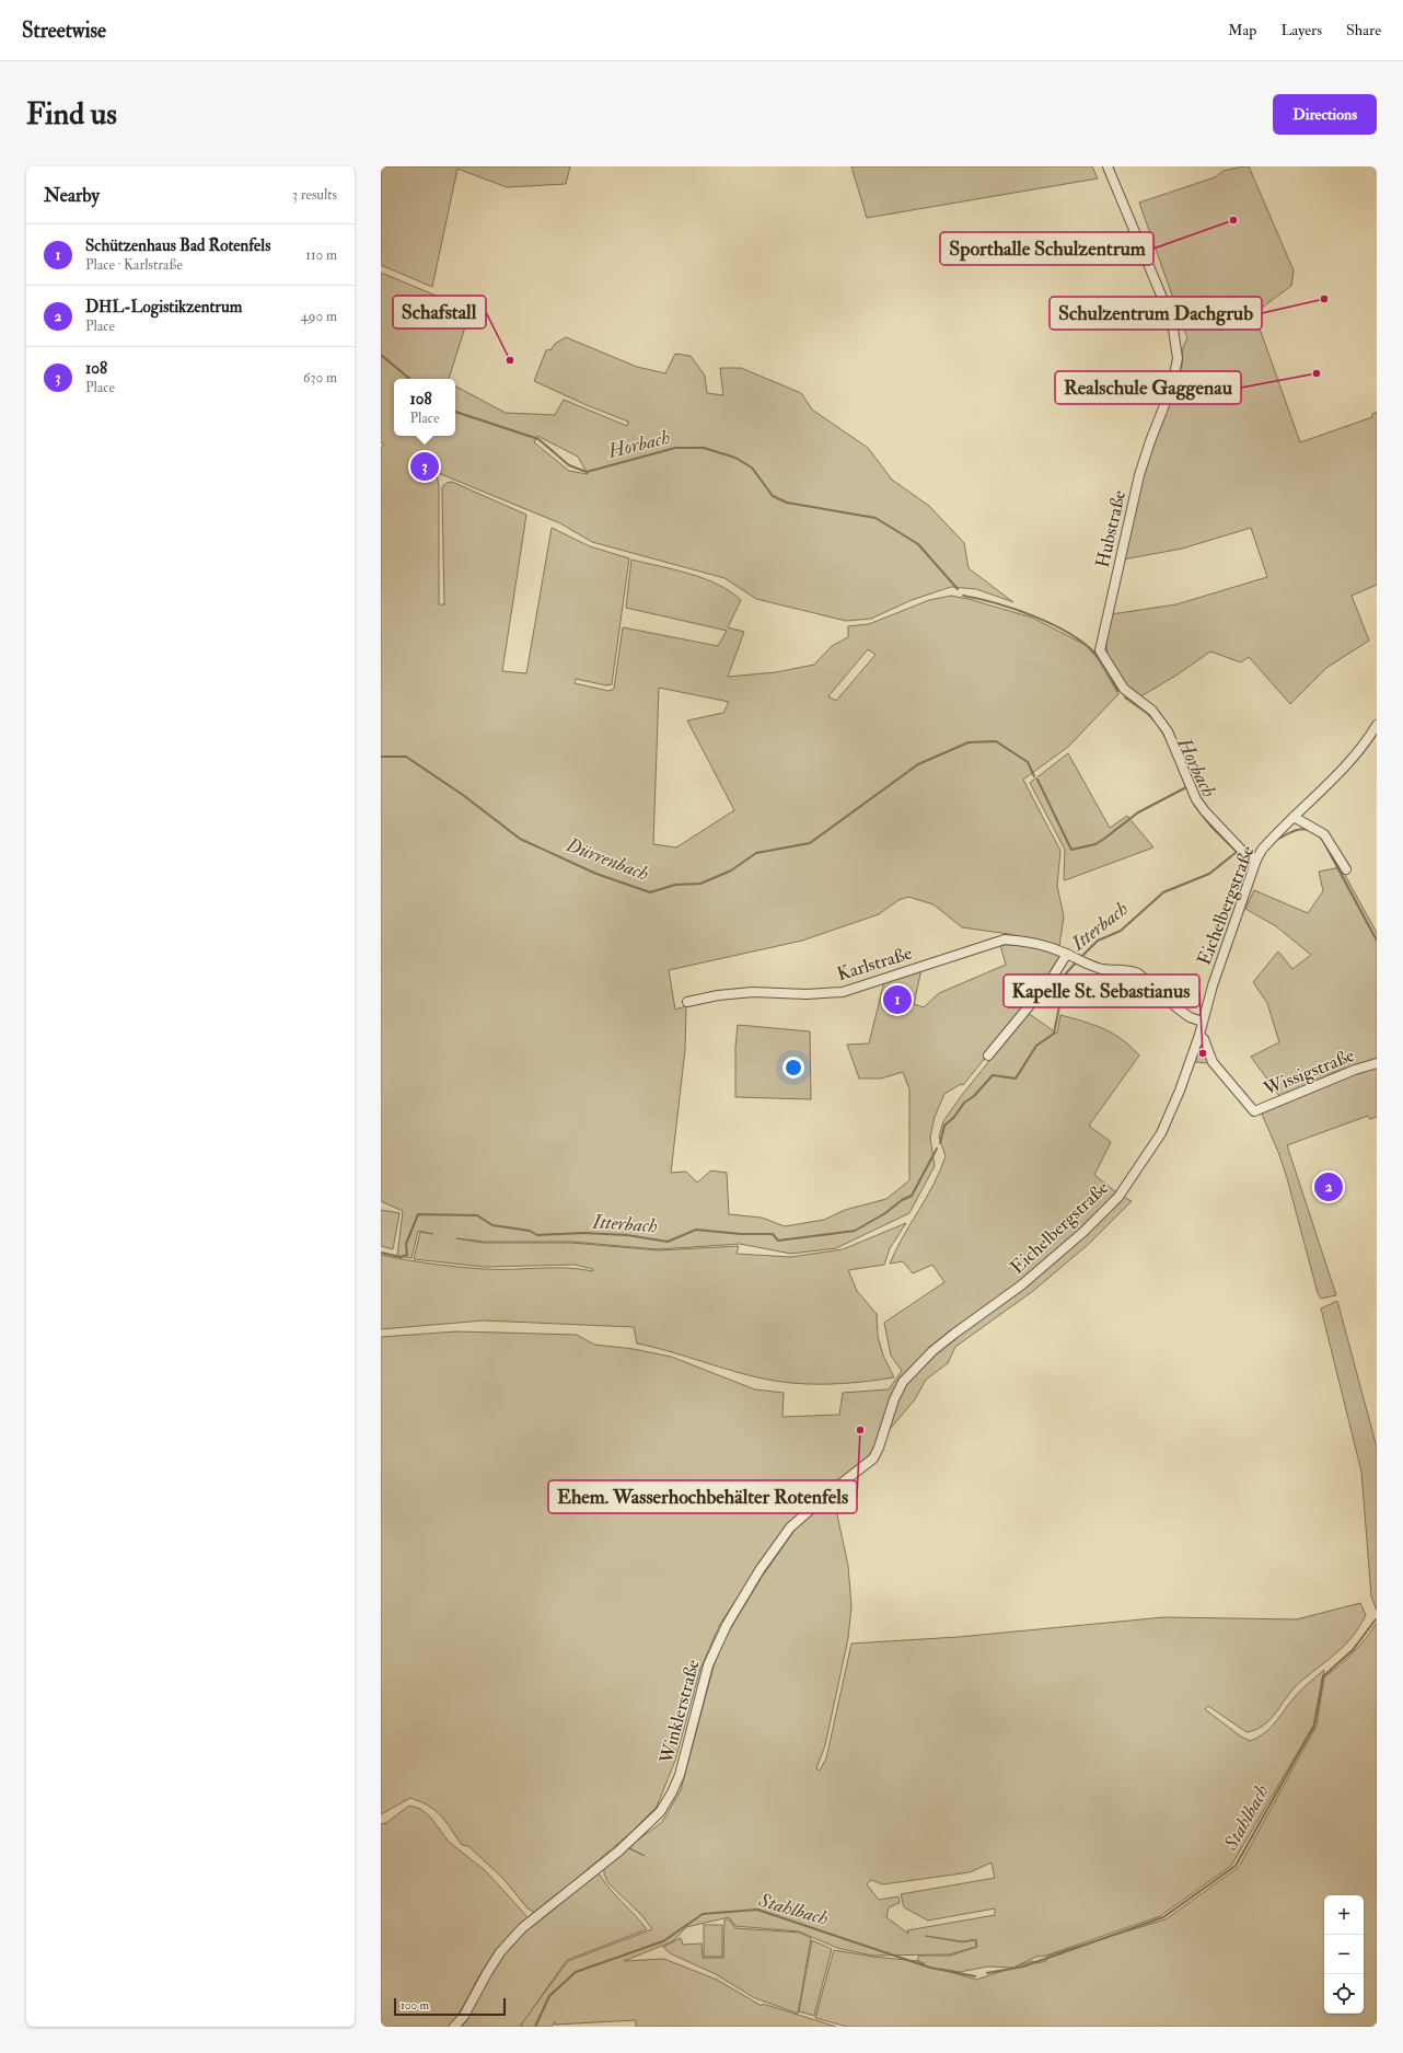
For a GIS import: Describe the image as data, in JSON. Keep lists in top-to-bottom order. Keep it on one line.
{"streets":{"street":["Hubstraße","Eichelbergstraße","Karlstraße","Wissigstraße","Winklerstraße"]},"crossings":[["Hubstraße","Eichelbergstraße"],["Eichelbergstraße","Karlstraße"],["Eichelbergstraße","Wissigstraße"],["Eichelbergstraße","Winklerstraße"]],"water":["Horbach","Dürrenbach","Itterbach","Stahlbach"],"places":["Sporthalle Schulzentrum","Schulzentrum Dachgrub","Schafstall","Realschule Gaggenau","Kapelle St. Sebastianus","Ehem. Wasserhochbehälter Rotenfels"],"scale_bar":"100 m","page":{"header":"Streetwise","nav":["Map","Layers","Share"],"buttons":"Directions","title":"Find us","heading":["Nearby","3 results"],"list":[{"mark":"1","name":"Schützenhaus Bad Rotenfels","note":"Place · Karlstraße","value":"110 m"},{"mark":"2","name":"DHL-Logistikzentrum","note":"Place","value":"490 m"},{"mark":"3","name":"108","note":"Place","value":"630 m"}],"popup":["108","Place"],"pins":["3","1","2"],"map_buttons":["+","−"],"scale":"100 m"}}
